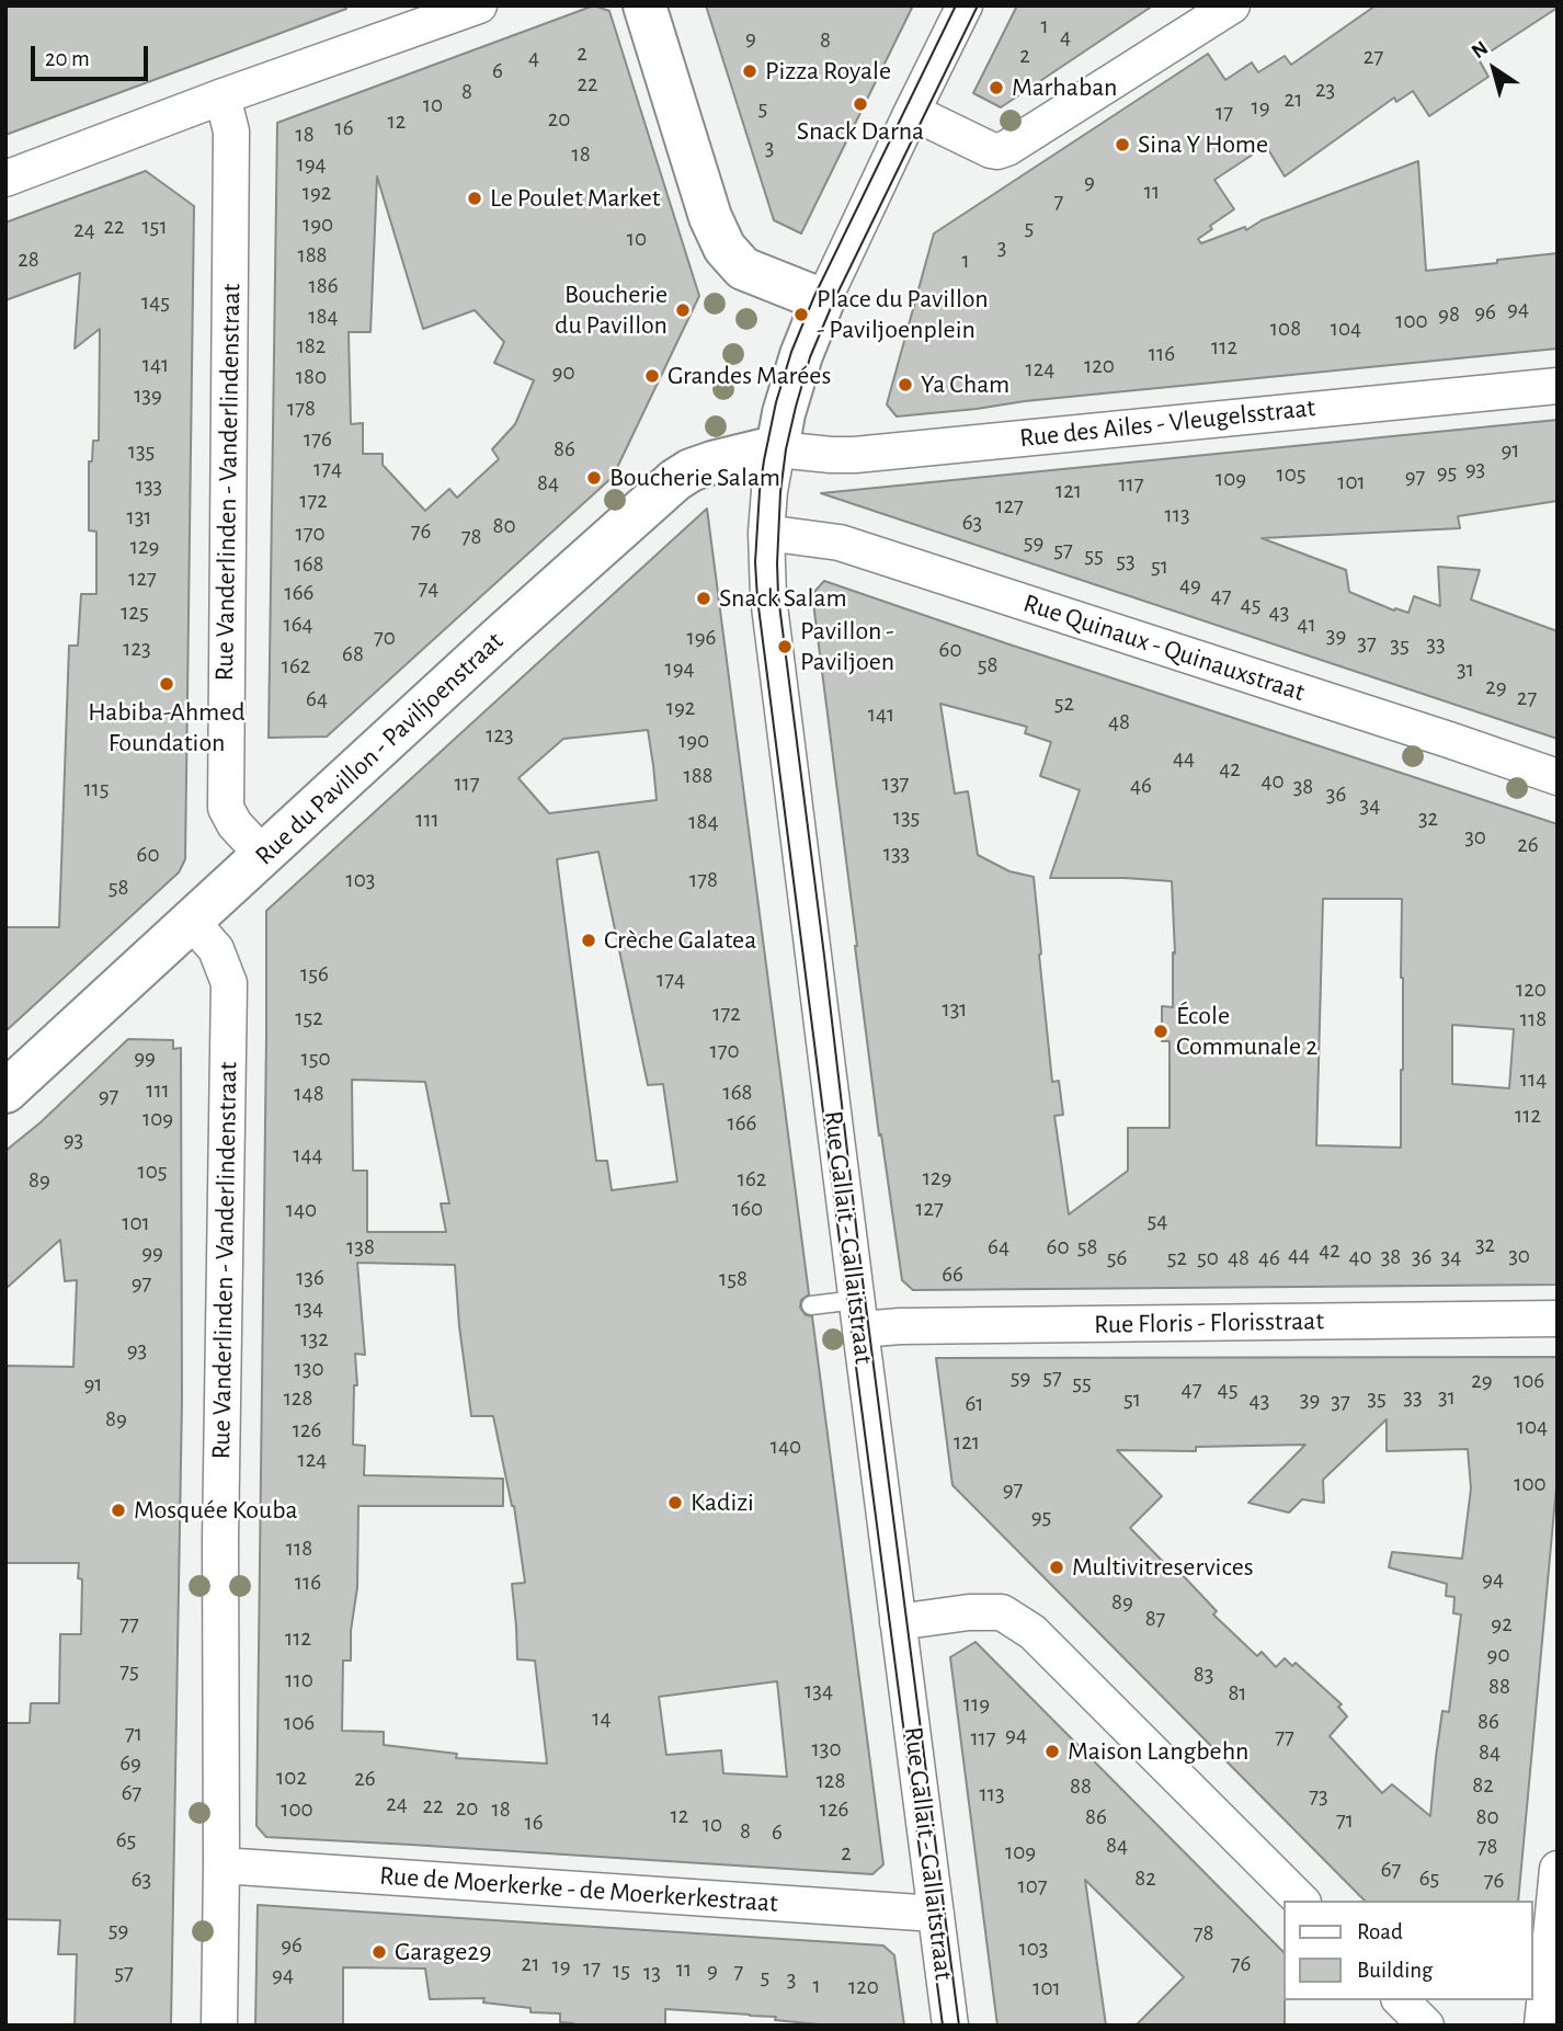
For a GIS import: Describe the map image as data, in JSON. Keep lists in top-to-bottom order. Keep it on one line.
{"streets":{"street":["Rue des Ailes - Vleugelsstraat","Rue Vanderlinden - Vanderlindenstraat","Rue Quinaux - Quinauxstraat","Rue du Pavillon - Paviljoenstraat","Rue Gallait - Gallaitstraat","Rue Floris - Florisstraat","Rue de Moerkerke - de Moerkerkestraat"]},"crossings":[["Rue des Ailes - Vleugelsstraat","Rue du Pavillon - Paviljoenstraat"],["Rue des Ailes - Vleugelsstraat","Rue Gallait - Gallaitstraat"],["Rue Vanderlinden - Vanderlindenstraat","Rue du Pavillon - Paviljoenstraat"],["Rue Vanderlinden - Vanderlindenstraat","Rue de Moerkerke - de Moerkerkestraat"],["Rue Quinaux - Quinauxstraat","Rue Gallait - Gallaitstraat"],["Rue du Pavillon - Paviljoenstraat","Rue Gallait - Gallaitstraat"],["Rue Gallait - Gallaitstraat","Rue Floris - Florisstraat"],["Rue Gallait - Gallaitstraat","Rue de Moerkerke - de Moerkerkestraat"]],"places":["Pizza Royale","Marhaban","Snack Darna","Sina Y Home","Le Poulet Market","Boucherie du Pavillon","Place du Pavillon - Paviljoenplein","Grandes Marées","Ya Cham","Boucherie Salam","Snack Salam","Pavillon - Paviljoen","Habiba-Ahmed Foundation","Crèche Galatea","École Communale 2","Kadizi","Mosquée Kouba","Multivitreservices","Maison Langbehn","Garage29"],"house_numbers":["1","4","9","8","2","2","27","4","6","22","23","8","21","10","19","5","17","20","12","16","18","3","18","194","9","11","192","7","190","22","151","5","24","10","3","188","28","1","186","145","94","96","98","184","100","108","104","182","112","116","141","120","124","90","180","139","178","176","86","91","135","174","93","95","105","97","109","101","84","117","133","121","172","127","113","131","63","80","76","170","78","59","129","57","55","53","168","51","127","49","74","166","47","45","125","43","164","41","39","70","196","37","33","35","123","60","68","58","162","194","31","29","27","64","52","192","141","48","123","190","44","42","188","40","117","137","46","38","115","36","34","135","32","111","184","30","26","133","60","103","178","58","156","174","120","131","172","152","118","170","99","150","114","111","168","148","97","112","109","166","93","144","105","129","162","89","160","127","140","54","101","32","138","64","60","58","42","99","44","30","40","38","36","34","56","52","50","48","46","66","136","158","97","134","132","93","130","59","57","29","106","55","91","47","45","33","31","128","35","51","39","43","37","61","89","104","126","121","140","124","100","97","95","118","94","116","89","87","77","92","112","90","75","83","110","88","134","81","119","14","86","106","71","94","77","117","130","84","69","102","26","128","82","88","67","113","73","24","22","20","100","18","126","12","86","80","71","16","10","8","6","65","84","78","109","2","67","82","65","63","76","107","59","78","96","103","21","76","19","17","11","15","9","7","57","13","94","5","3","1","120","101"],"legend":["Road","Building"],"scale_bar":"20 m","north":"top left"}
